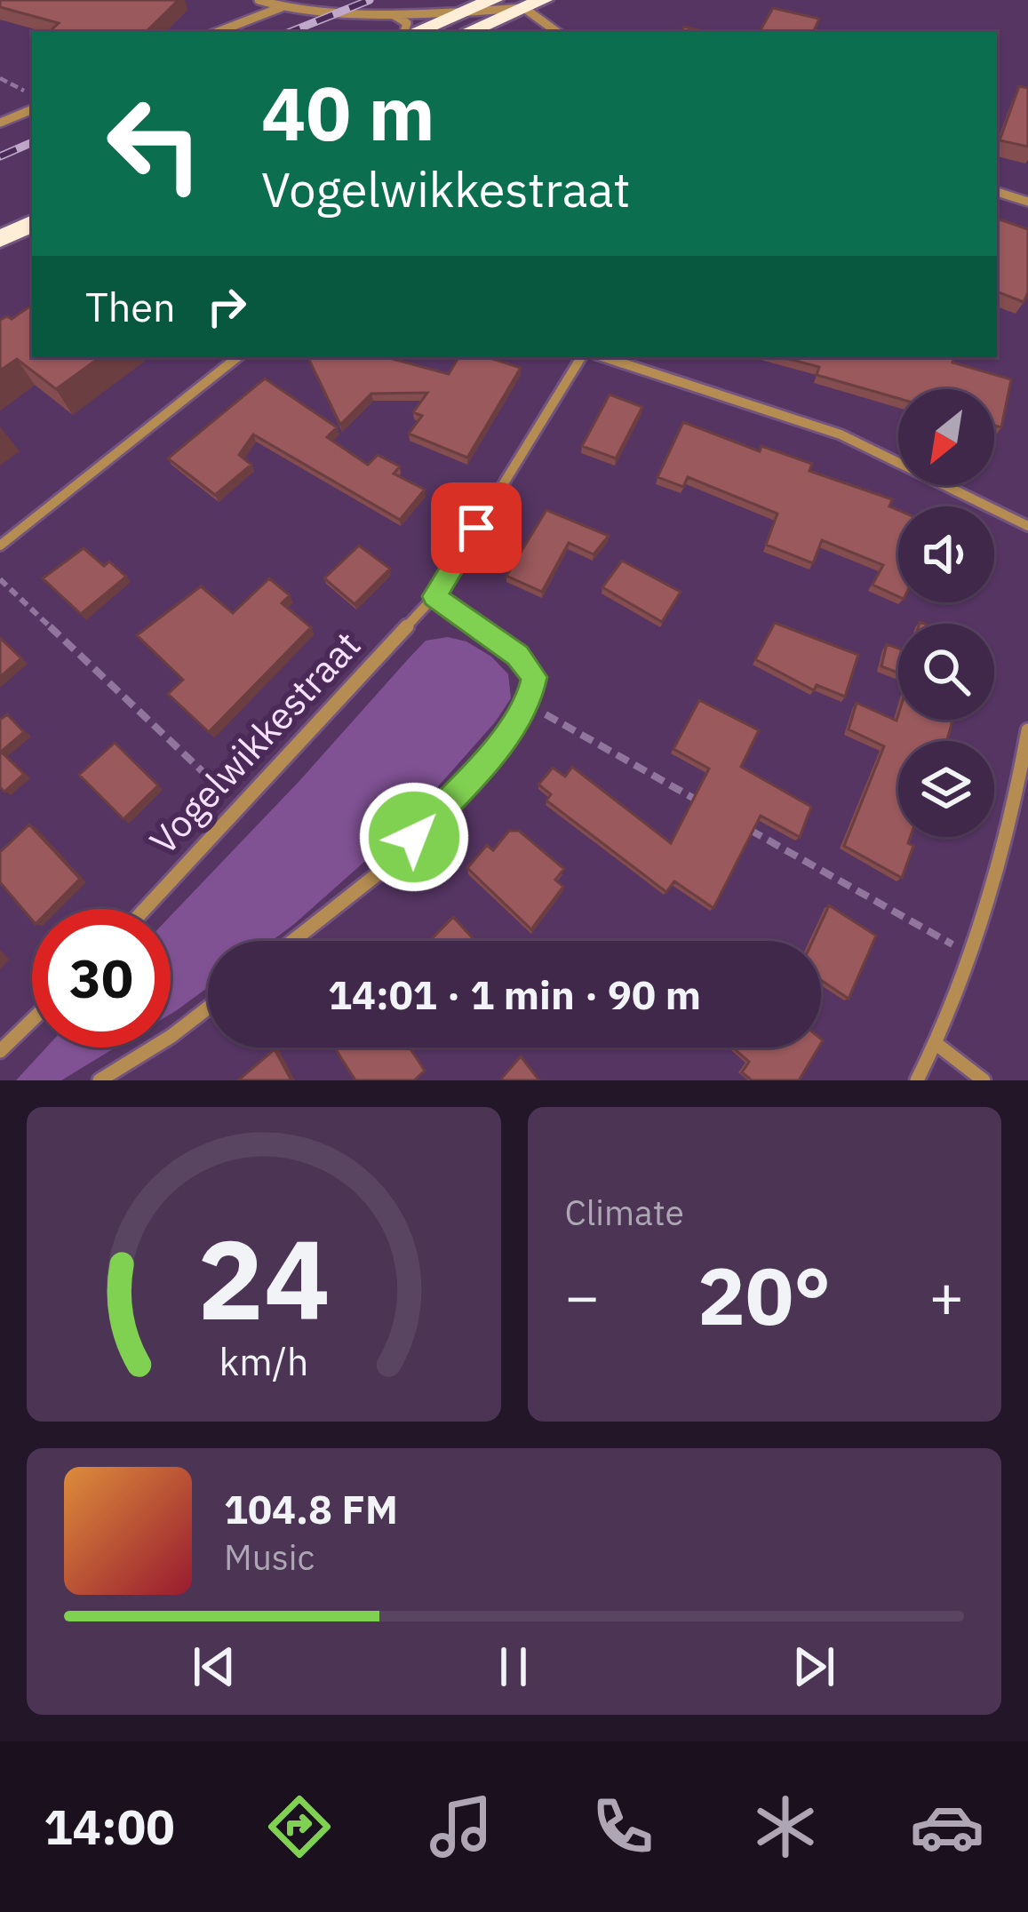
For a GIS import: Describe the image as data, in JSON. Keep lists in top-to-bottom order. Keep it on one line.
{"streets":{"street":["Vogelwikkestraat"]},"north":"bottom left","page":{"turn":["40 m","Vogelwikkestraat"],"then":"Then","limit":"30","trip":"14:01 · 1 min · 90 m","tile":"Climate","heat":["−","20°","+"],"song":["104.8 FM","Music"],"tabs":"14:00","gauge":["24","km/h"]}}
